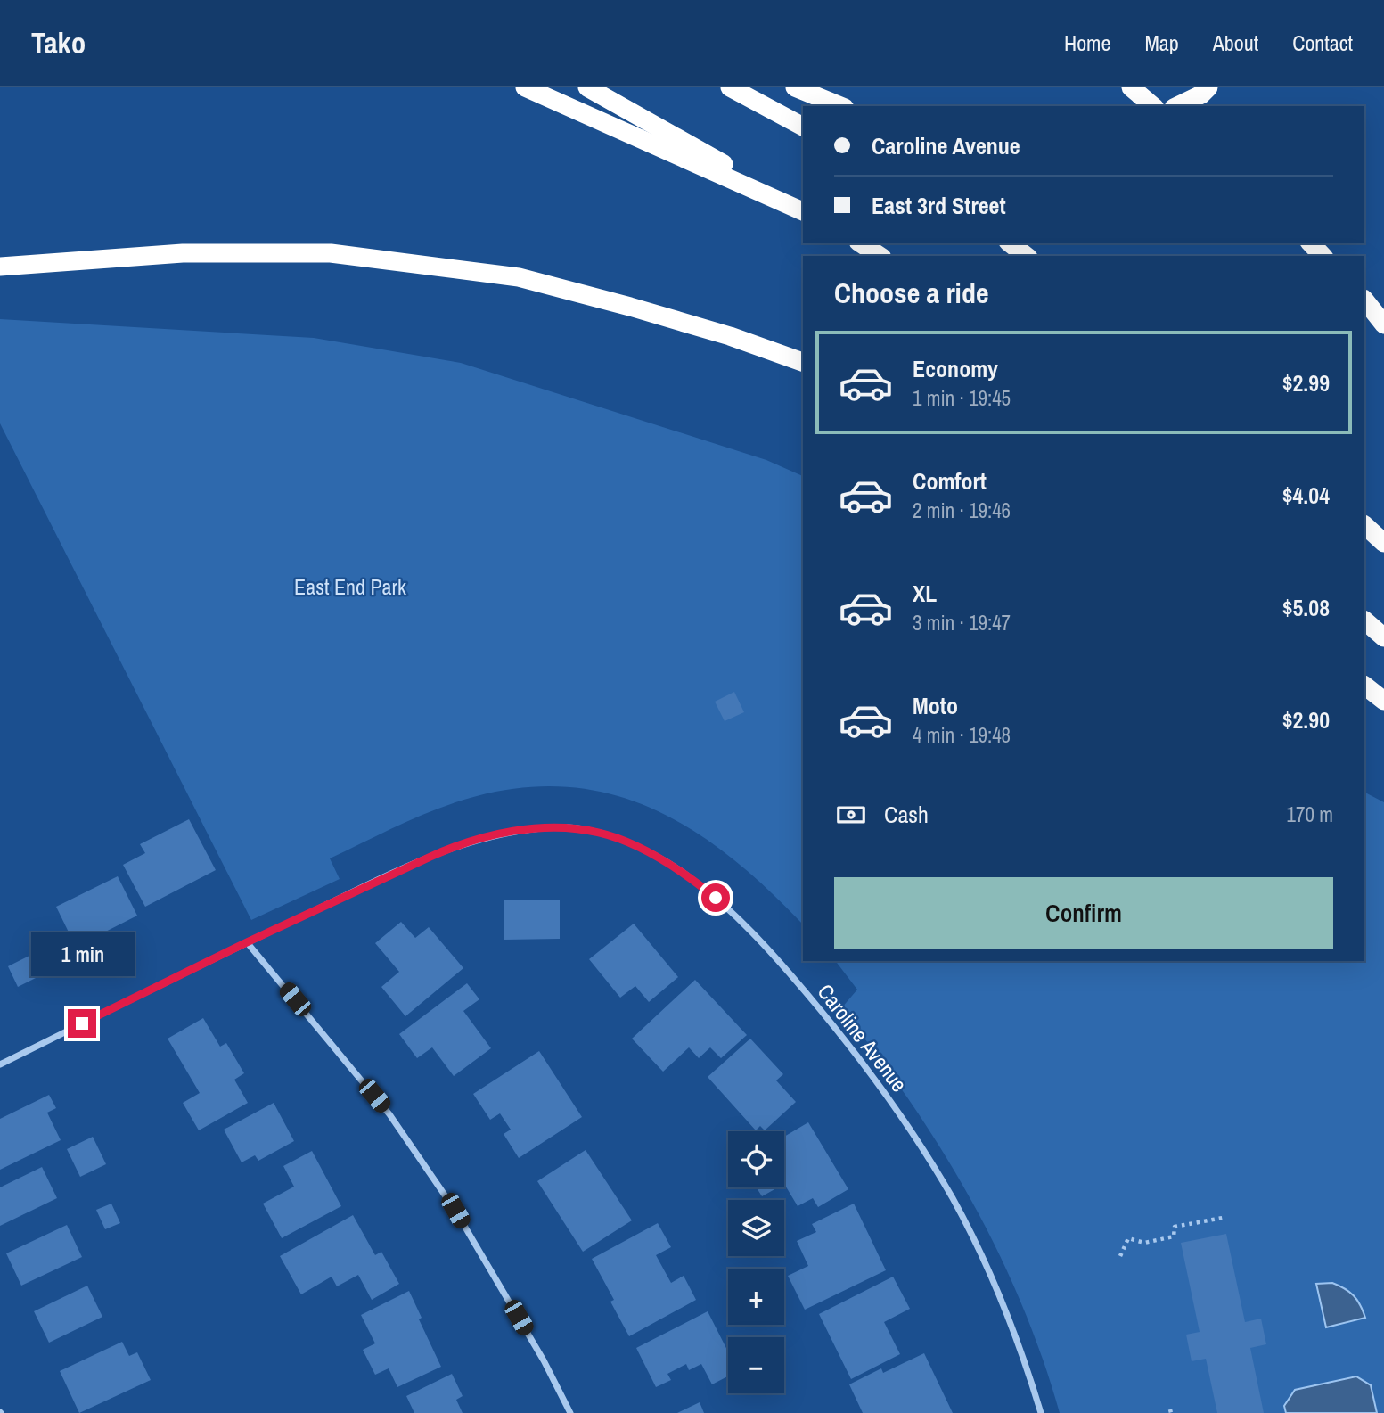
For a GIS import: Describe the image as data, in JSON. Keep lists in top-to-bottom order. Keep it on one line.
{"streets":{"street":["Caroline Avenue"]},"parks":["East End Park"],"page":{"header":"Tako","nav":["Home","Map","About","Contact"],"banner":["Caroline Avenue","East 3rd Street"],"heading":"Choose a ride","list":[{"name":"Economy","note":"1 min · 19:45","value":"$2.99"},{"name":"Comfort","note":"2 min · 19:46","value":"$4.04"},{"name":"XL","note":"3 min · 19:47","value":"$5.08"},{"name":"Moto","note":"4 min · 19:48","value":"$2.90"}],"pay":["Cash","170 m"],"buttons":"Confirm","bubble":"1 min","map_buttons":["+","−"]}}
